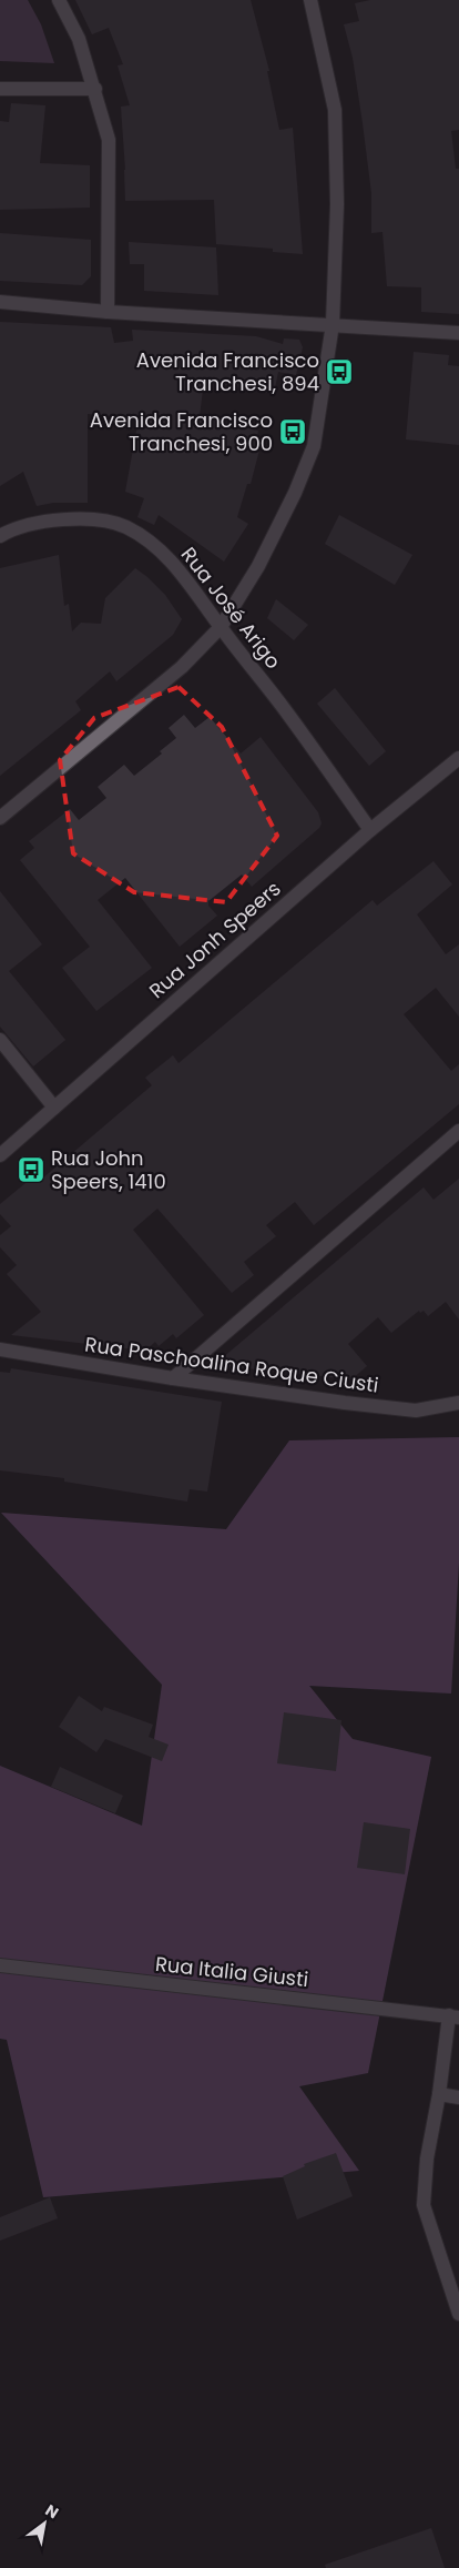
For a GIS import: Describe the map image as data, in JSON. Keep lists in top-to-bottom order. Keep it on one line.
{"streets":{"street":["Rua José Arigo","Rua Jonh Speers","Rua Paschoalina Roque Ciusti","Rua Italia Giusti"]},"crossings":[["Rua José Arigo","Rua Jonh Speers"]],"places":{"bus stop":["Avenida Francisco Tranchesi, 894","Avenida Francisco Tranchesi, 900","Rua John Speers, 1410"]},"north":"top right"}
